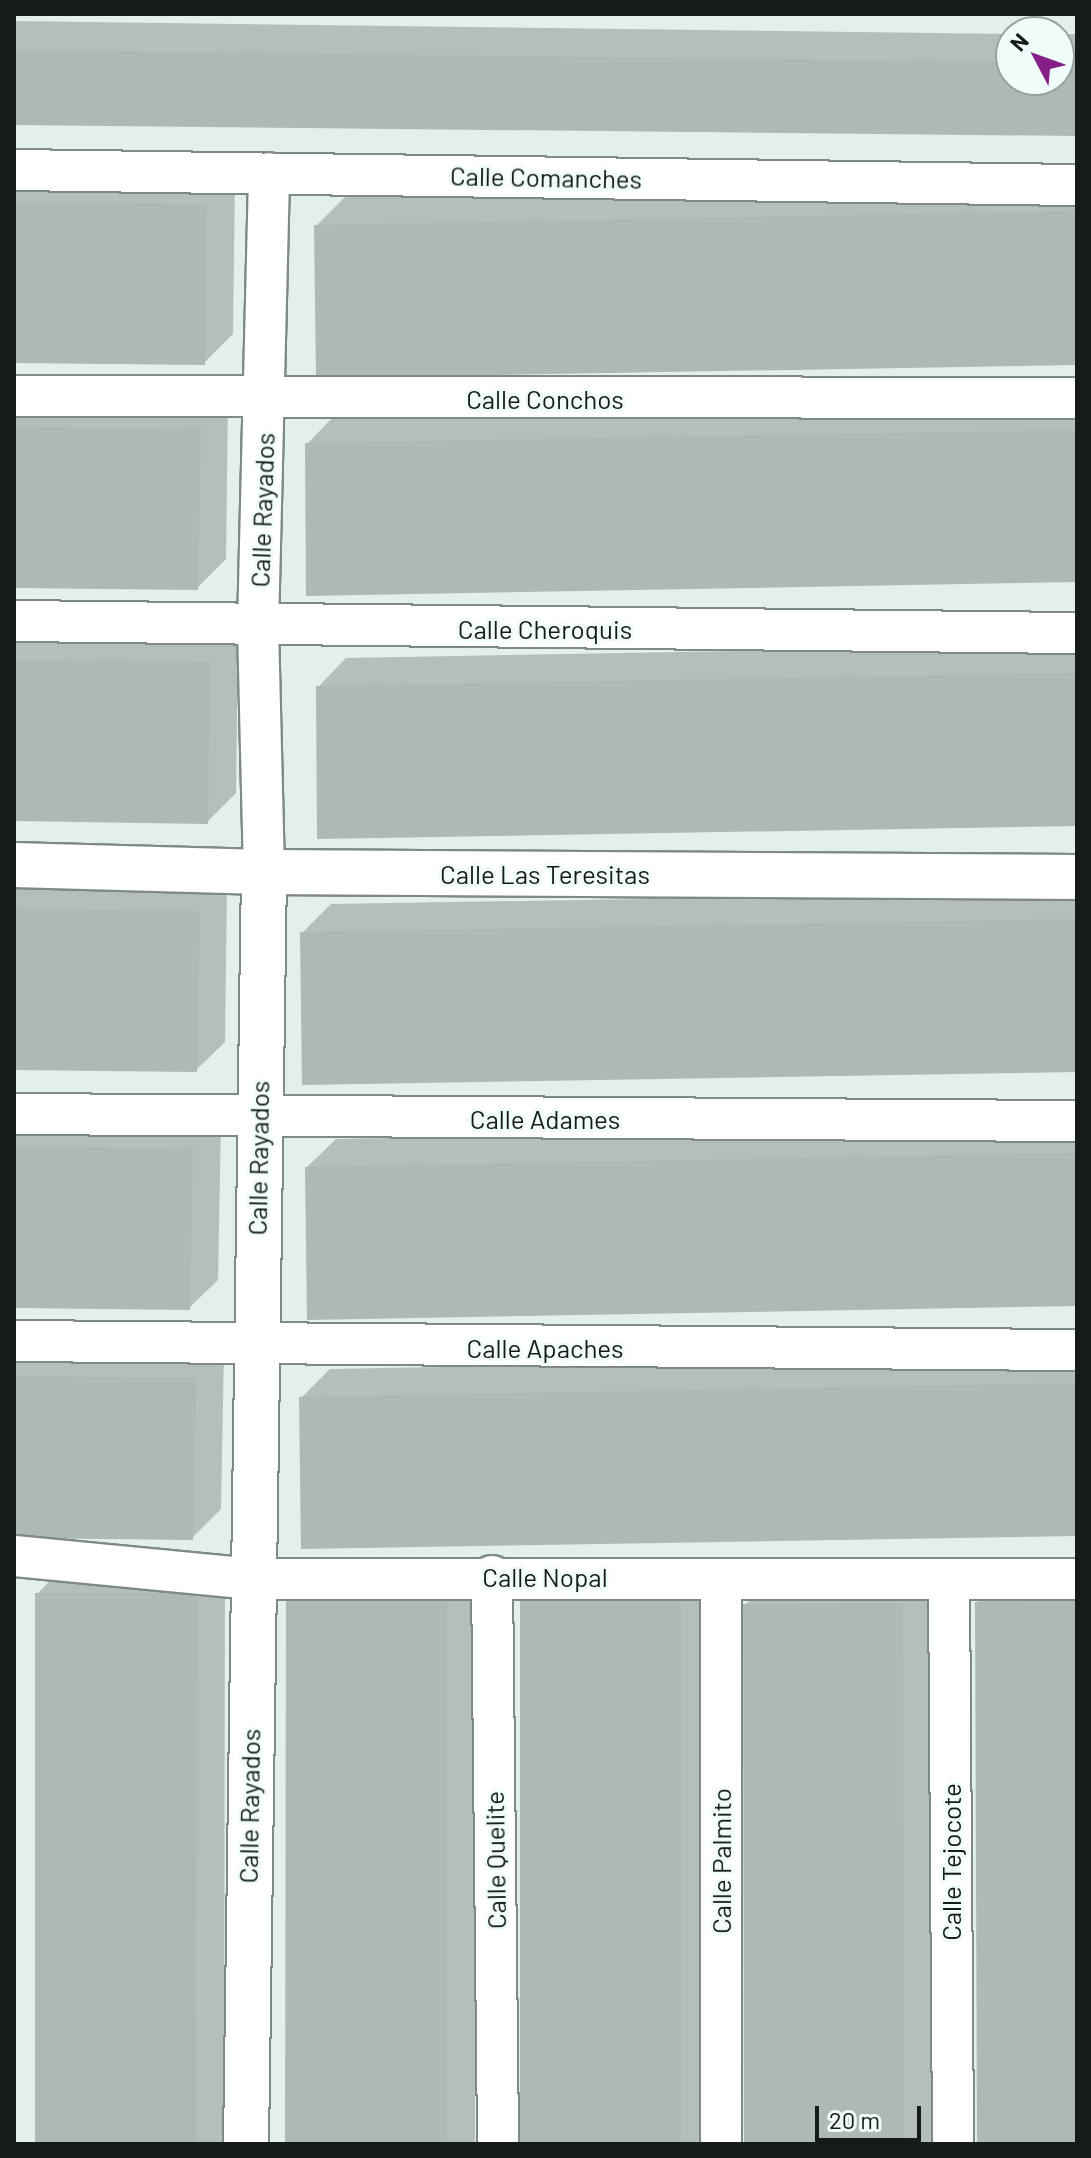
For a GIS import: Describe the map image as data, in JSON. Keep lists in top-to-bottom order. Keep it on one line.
{"streets":{"street":["Calle Comanches","Calle Conchos","Calle Rayados","Calle Cheroquis","Calle Las Teresitas","Calle Adames","Calle Apaches","Calle Nopal","Calle Quelite","Calle Palmito","Calle Tejocote"]},"crossings":[["Calle Comanches","Calle Rayados"],["Calle Conchos","Calle Rayados"],["Calle Rayados","Calle Cheroquis"],["Calle Rayados","Calle Las Teresitas"],["Calle Rayados","Calle Adames"],["Calle Rayados","Calle Apaches"],["Calle Rayados","Calle Nopal"],["Calle Nopal","Calle Quelite"],["Calle Nopal","Calle Palmito"],["Calle Nopal","Calle Tejocote"]],"scale_bar":"20 m","north":"top left"}
